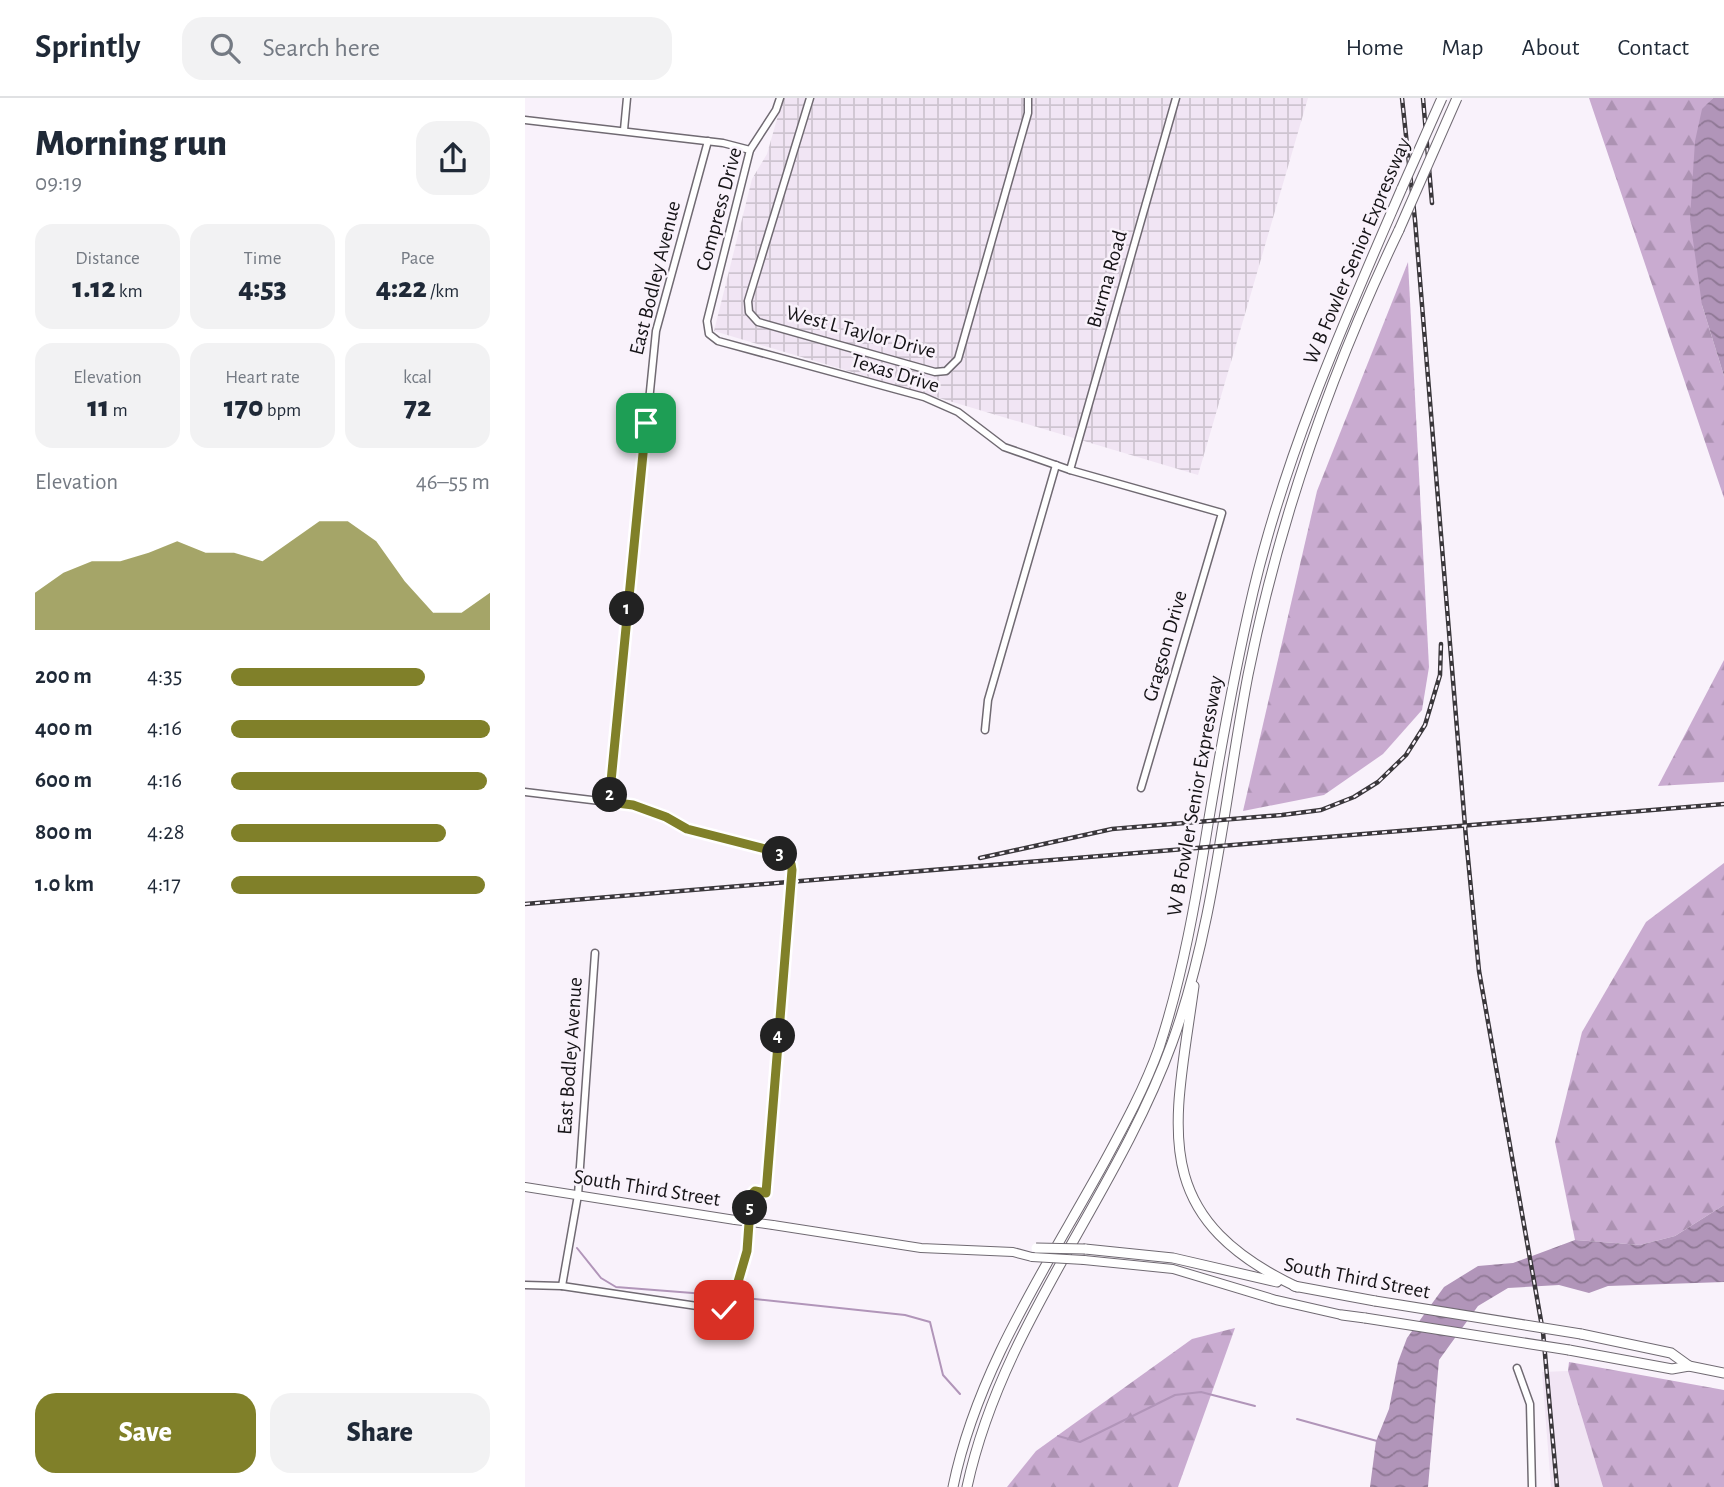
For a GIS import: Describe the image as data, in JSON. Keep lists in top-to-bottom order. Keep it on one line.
{"streets":{"highway":["W B Fowler Senior Expressway","South Third Street"],"street":["Compress Drive","East Bodley Avenue","Burma Road","West L Taylor Drive","Texas Drive","Gragson Drive"]},"crossings":[["Compress Drive","Texas Drive"],["East Bodley Avenue","South Third Street"],["Burma Road","Texas Drive"],["Texas Drive","Gragson Drive"]],"page":{"header":"Sprintly","search":"Search here","nav":["Home","Map","About","Contact"],"heading":["Morning run","09:19"],"stats":[["Distance","1.12 km"],["Time","4:53"],["Pace","4:22 /km"],["Elevation","11 m"],["Heart rate","170 bpm"],["kcal","72"]],"chart":["Elevation","46–55 m"],"pins":["1","2","3","4","5"],"list":[{"name":"200 m","note":"4:35"},{"name":"400 m","note":"4:16"},{"name":"600 m","note":"4:16"},{"name":"800 m","note":"4:28"},{"name":"1.0 km","note":"4:17"}],"buttons":["Save","Share"]}}
